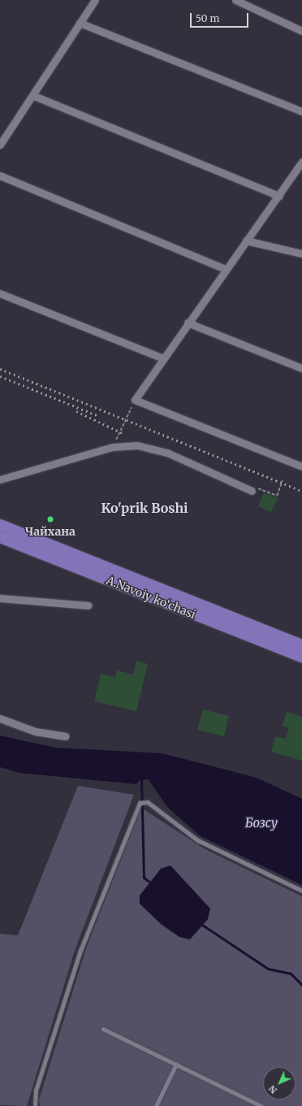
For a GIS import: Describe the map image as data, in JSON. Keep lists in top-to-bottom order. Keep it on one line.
{"streets":{"main road":["A.Navoiy ko‘chasi"]},"districts":["Ko'prik Boshi"],"water":["Бозсу"],"places":["Чайхана"],"scale_bar":"50 m","north":"bottom left"}
